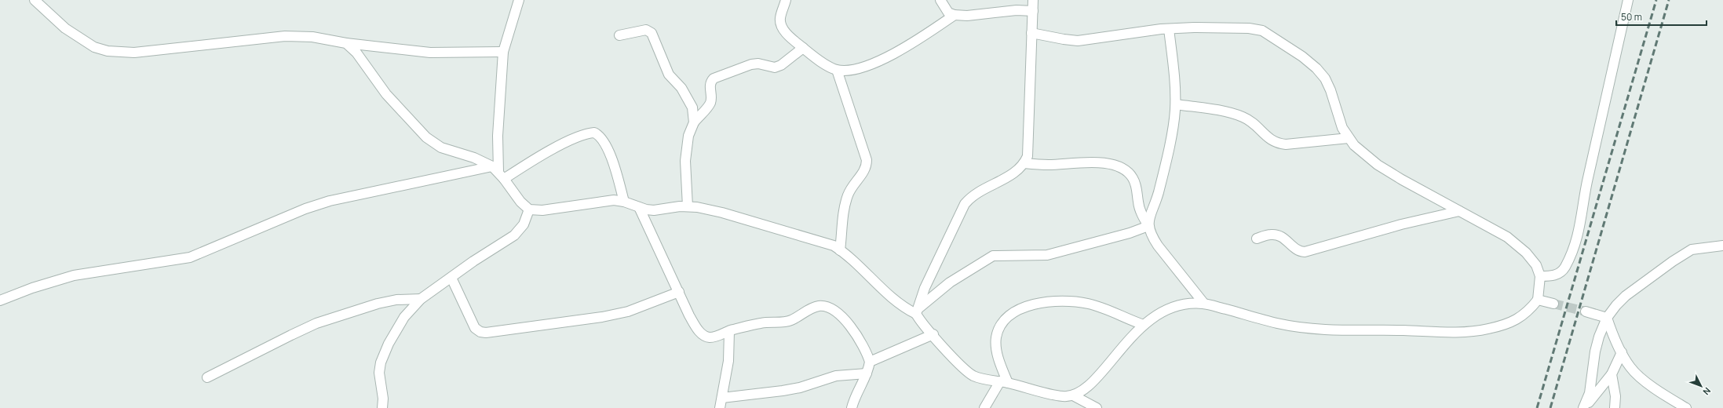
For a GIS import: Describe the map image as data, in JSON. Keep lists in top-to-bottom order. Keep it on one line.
{"scale_bar":"50 m","north":"bottom right"}
